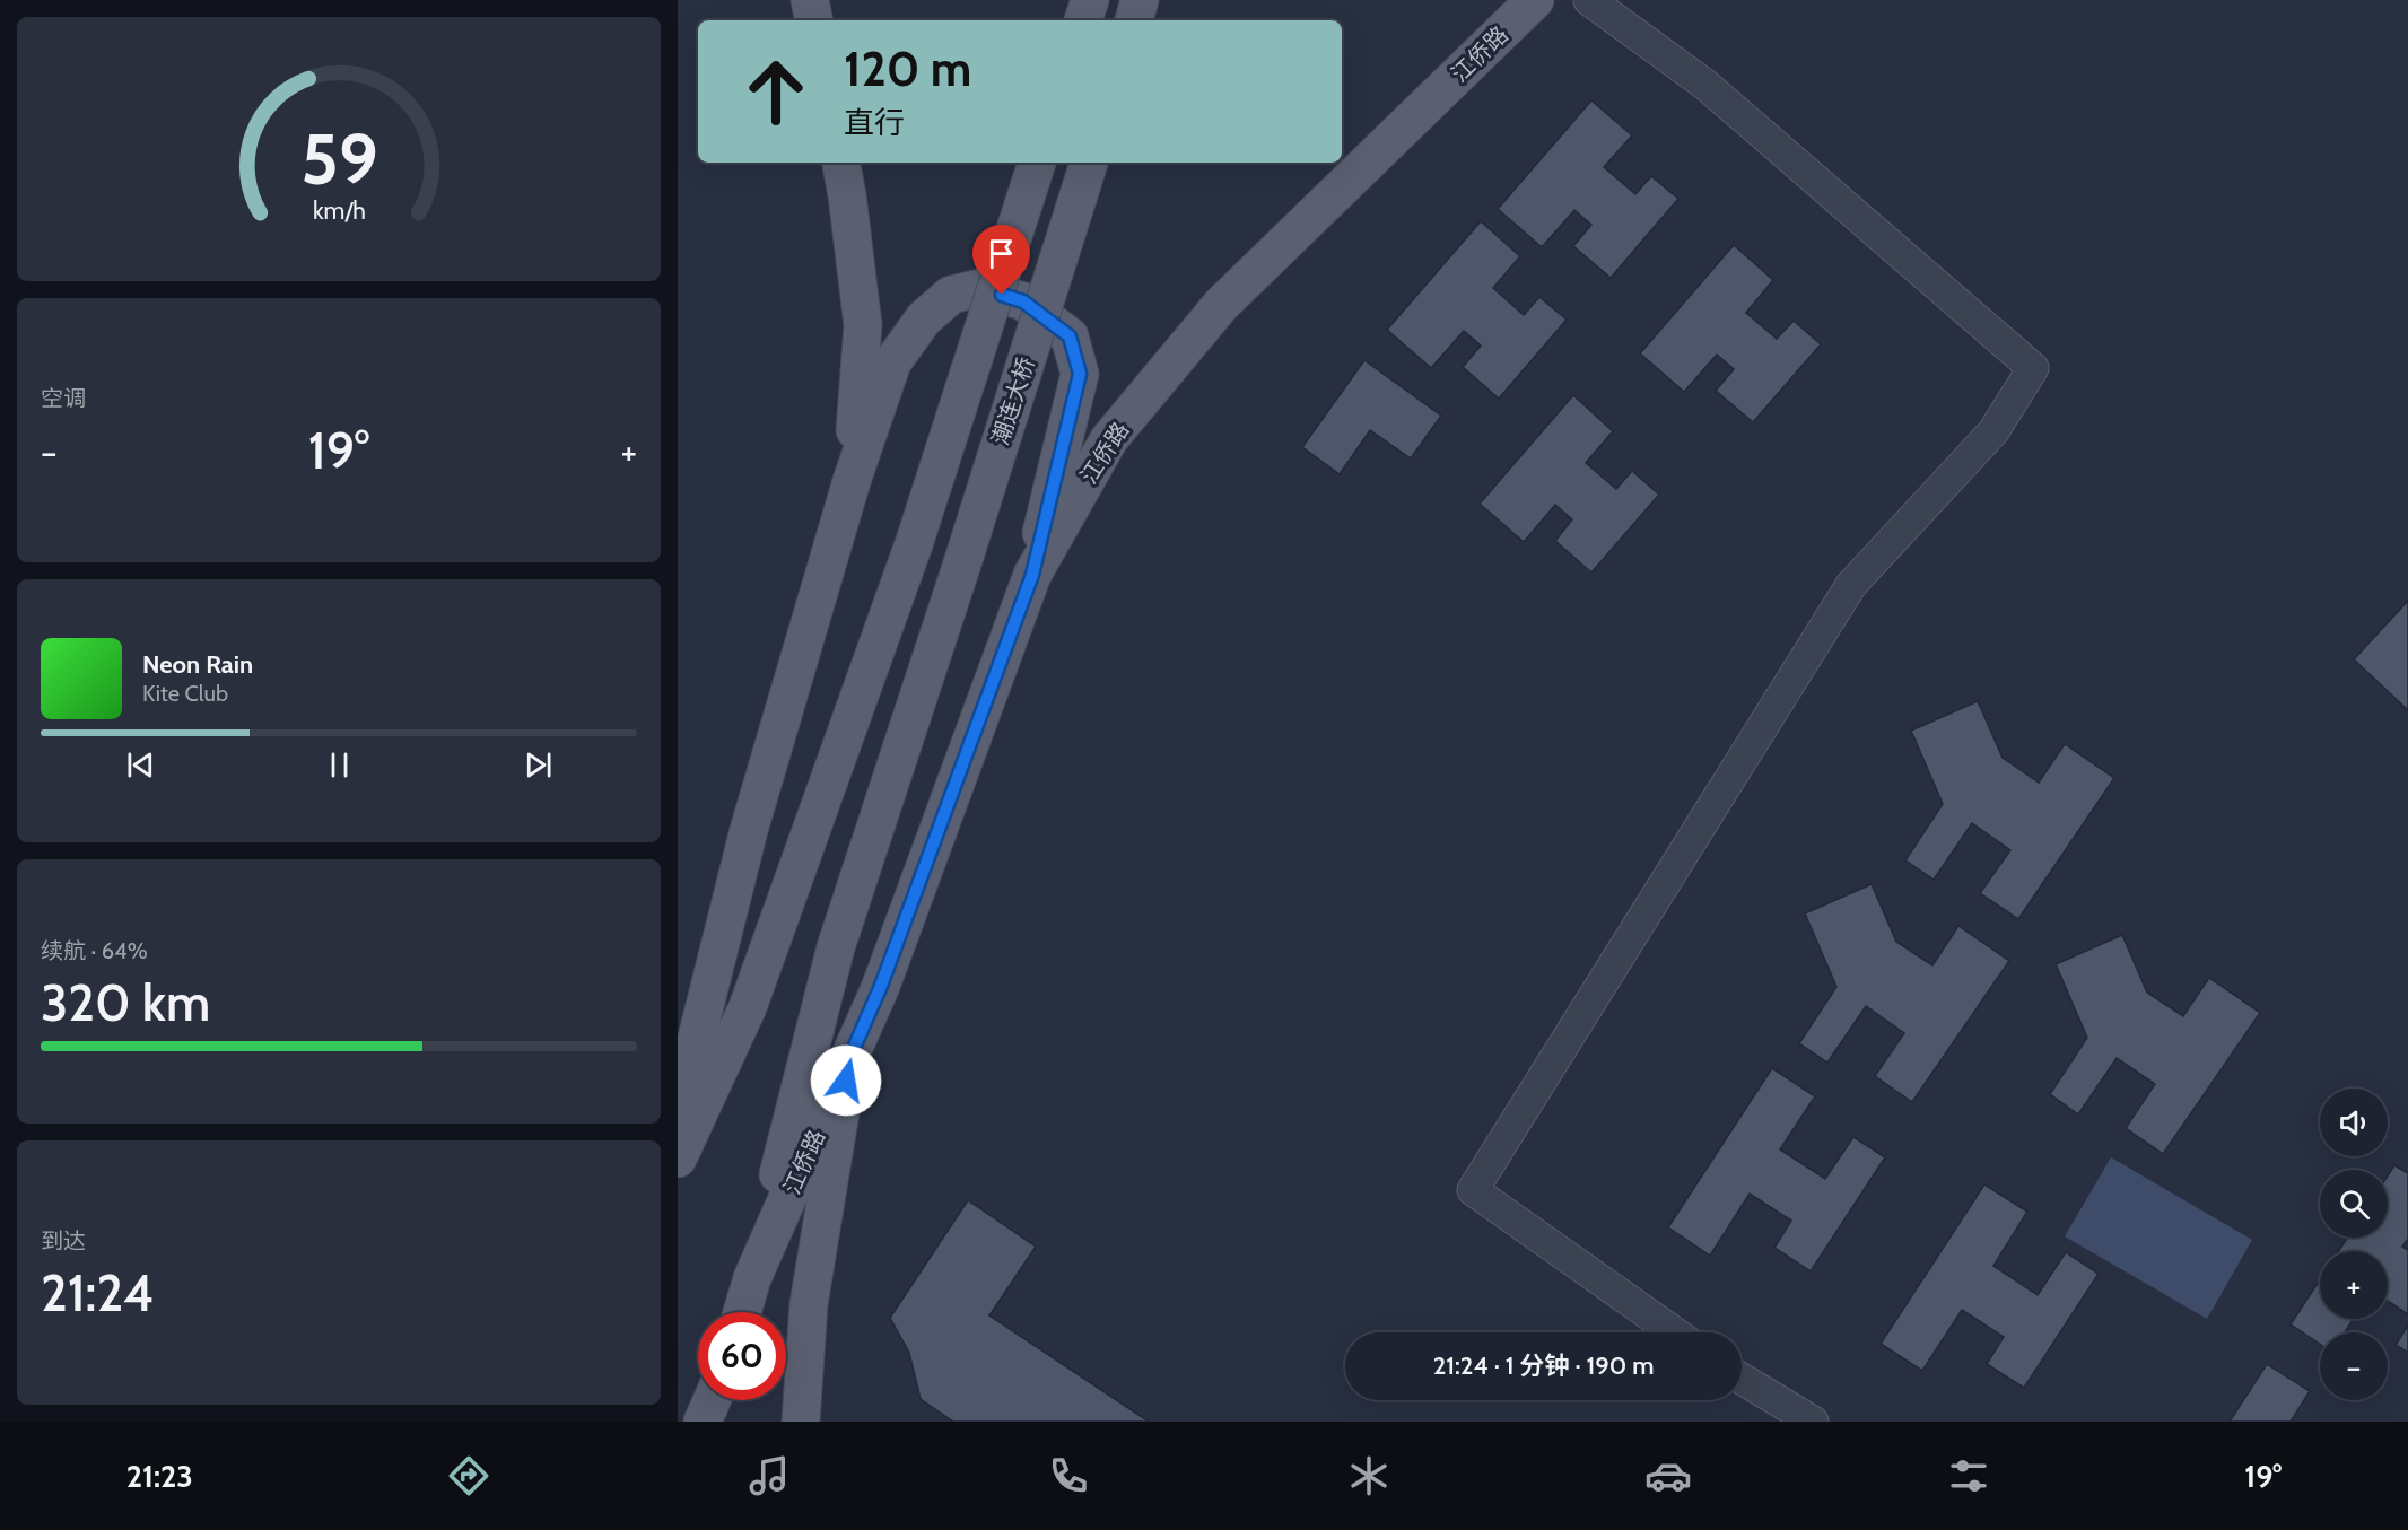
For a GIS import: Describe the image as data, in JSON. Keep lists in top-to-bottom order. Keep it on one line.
{"streets":{"main road":["江侨路","潮连大桥"]},"crossings":[["江侨路","潮连大桥"]],"page":{"turn":["120 m","直行"],"tile":["空调",["续航 · 64%","320 km"],["到达","21:24"]],"heat":["−","19°","+"],"song":["Neon Rain","Kite Club"],"map_buttons":["+","−"],"limit":"60","trip":"21:24 · 1 分钟 · 190 m","tabs":["21:23","19°"],"gauge":["59","km/h"]}}
